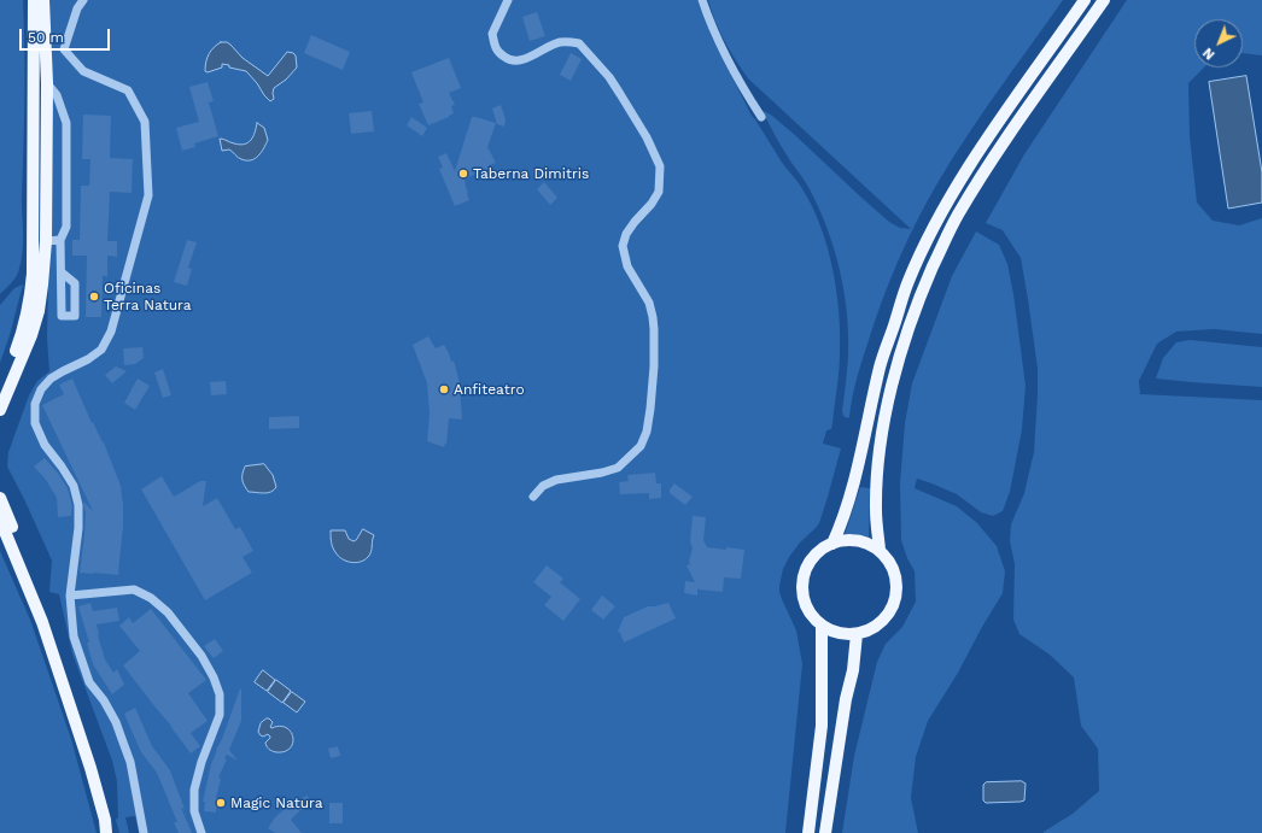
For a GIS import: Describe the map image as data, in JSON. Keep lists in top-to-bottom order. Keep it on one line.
{"places":["Taberna Dimitris","Oficinas Terra Natura","Anfiteatro","Magic Natura"],"scale_bar":"50 m","north":"bottom left"}
